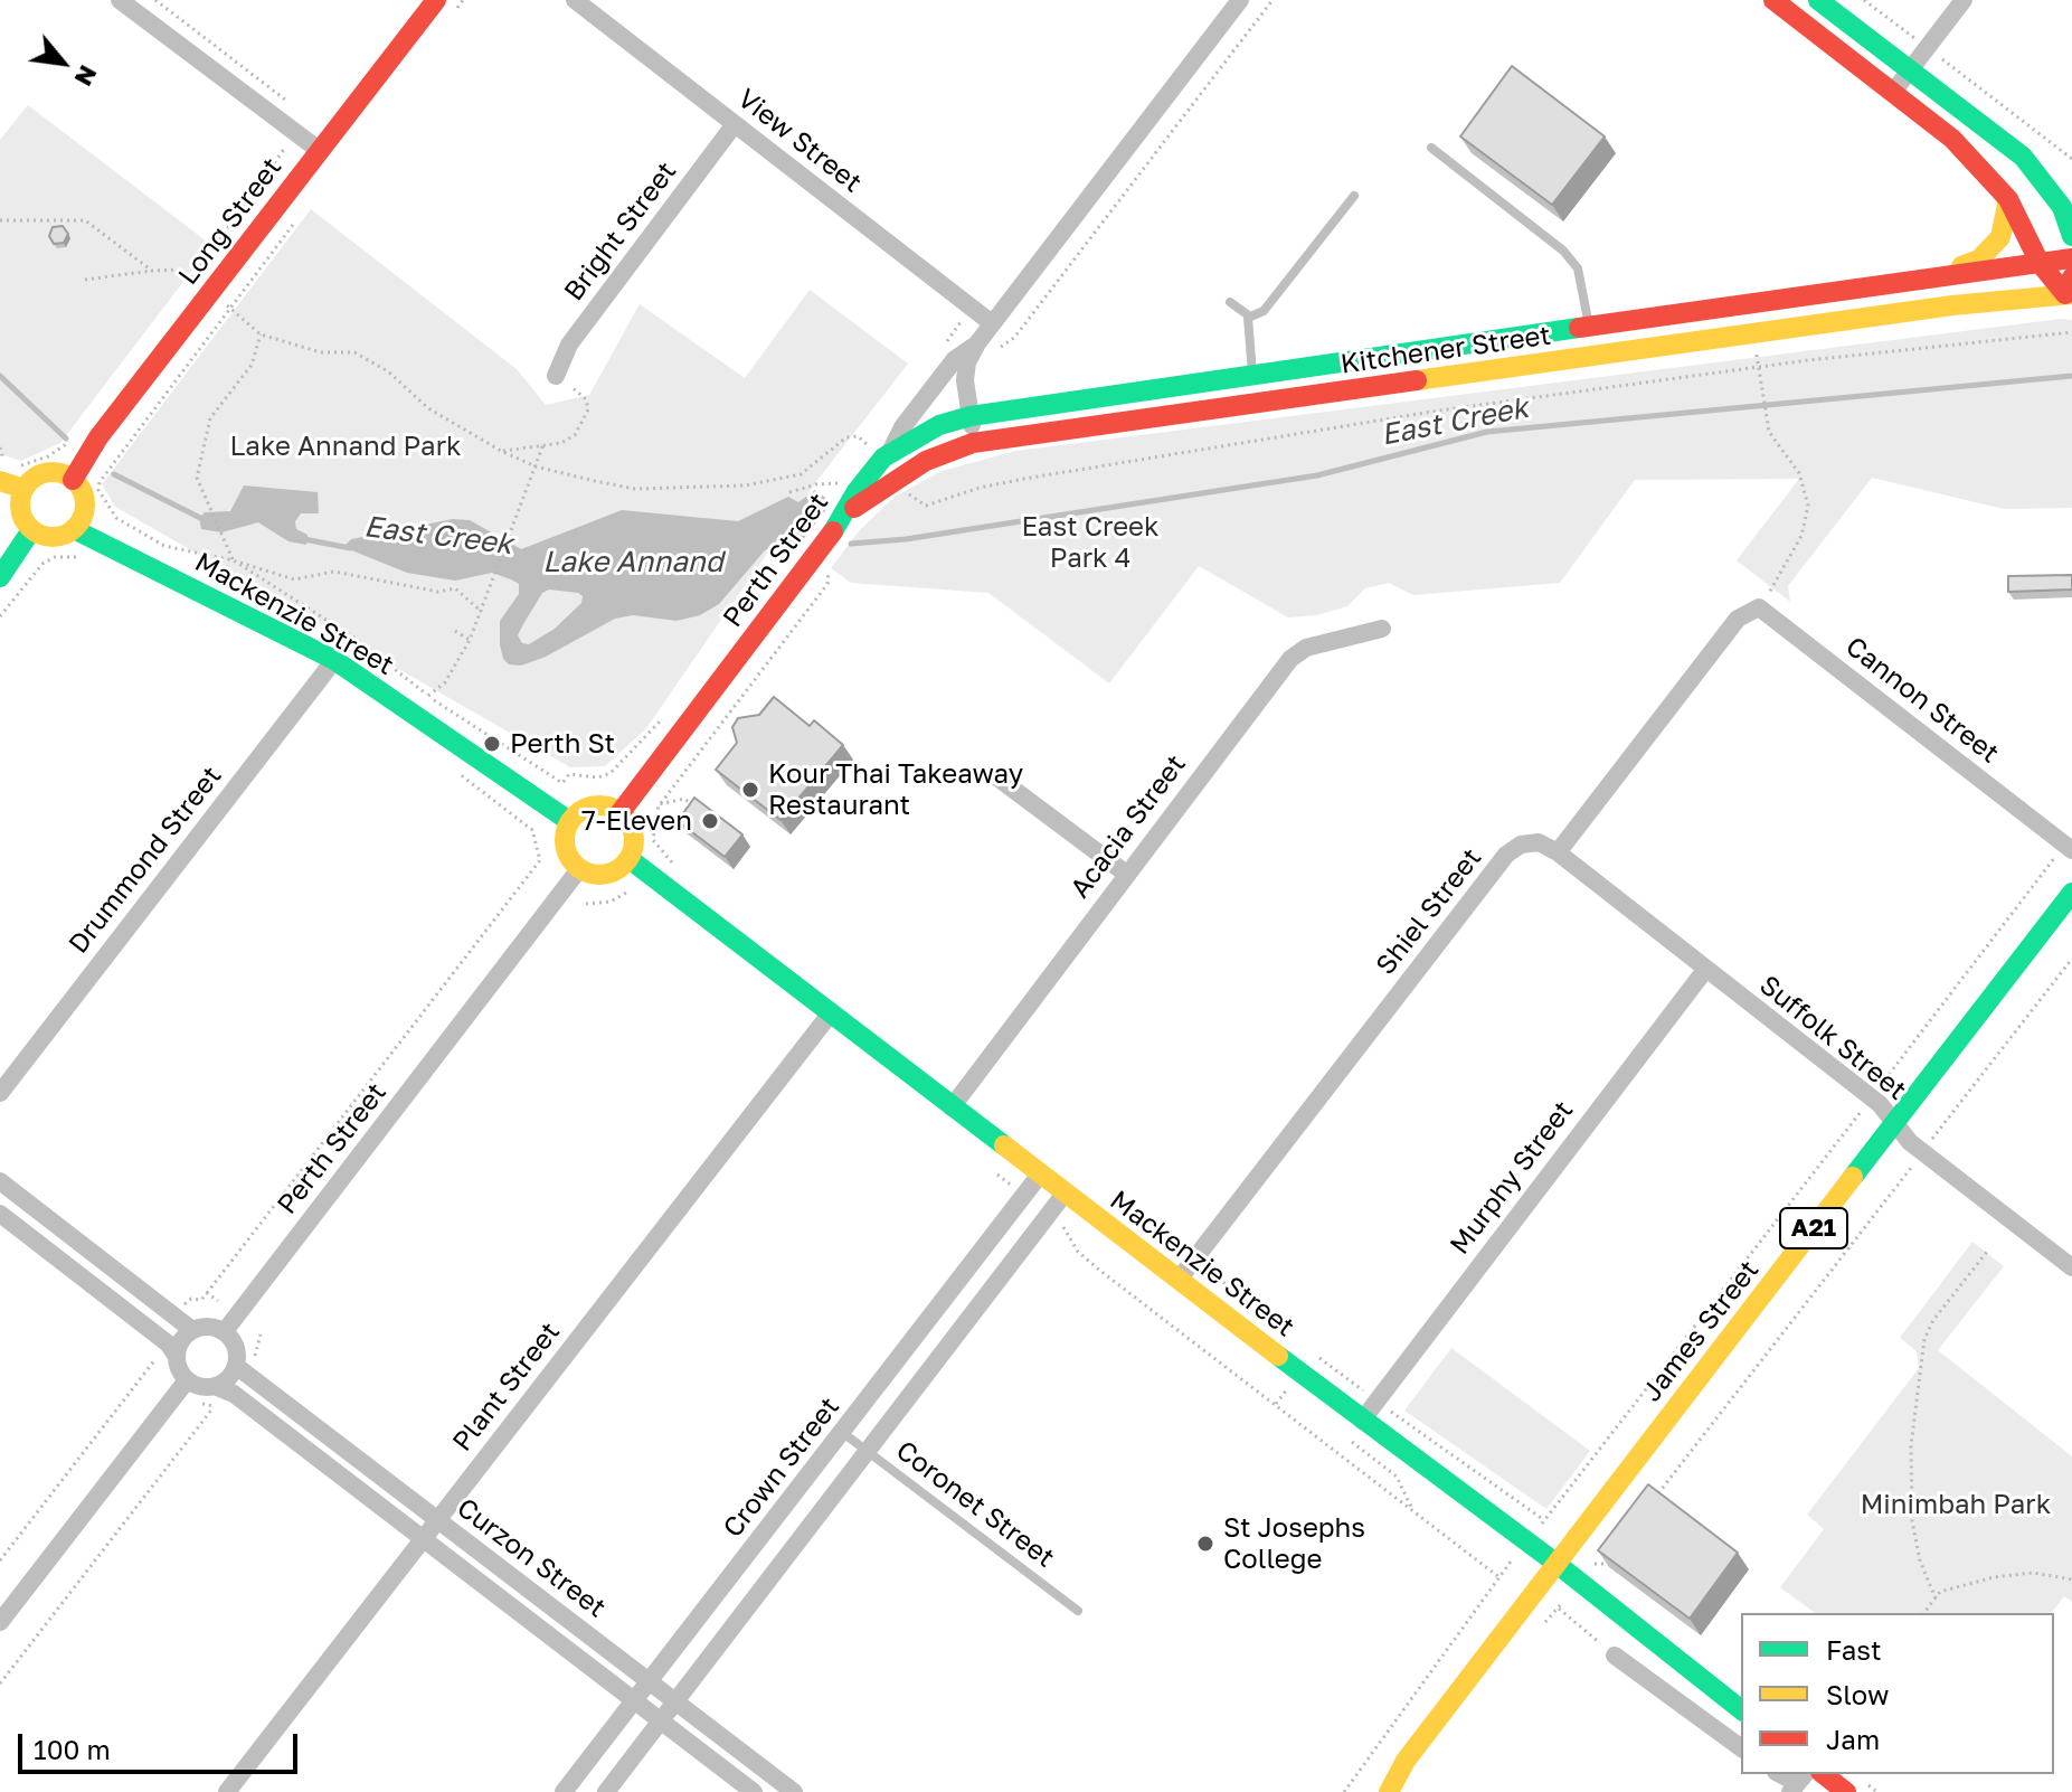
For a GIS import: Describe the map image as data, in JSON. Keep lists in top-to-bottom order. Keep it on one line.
{"streets":{"main road":["Long Street","Kitchener Street","Perth Street","Mackenzie Street","A21","James Street"],"street":["View Street","Bright Street","Cannon Street","Acacia Street","Drummond Street","Shiel Street","Suffolk Street","Murphy Street","Plant Street","Crown Street","Curzon Street"],"lane":["Coronet Street"]},"crossings":[["View Street","Bright Street"],["View Street","Perth Street"],["Long Street","Mackenzie Street"],["Kitchener Street","Perth Street"],["Perth Street","Mackenzie Street"],["Perth Street","Curzon Street"],["Mackenzie Street","Acacia Street"],["Mackenzie Street","Drummond Street"],["Mackenzie Street","Shiel Street"],["Mackenzie Street","Murphy Street"],["Mackenzie Street","James Street"],["Mackenzie Street","Plant Street"],["Mackenzie Street","Crown Street"],["Shiel Street","Suffolk Street"],["Suffolk Street","Murphy Street"],["Suffolk Street","James Street"],["Plant Street","Curzon Street"],["Crown Street","Coronet Street"],["Crown Street","Curzon Street"]],"water":["East Creek","Lake Annand"],"parks":["Lake Annand Park","East Creek Park 4","Minimbah Park"],"places":["Perth St","Kour Thai Takeaway Restaurant","7-Eleven","St Josephs College"],"legend":["Fast","Slow","Jam"],"scale_bar":"100 m","north":"bottom right"}
